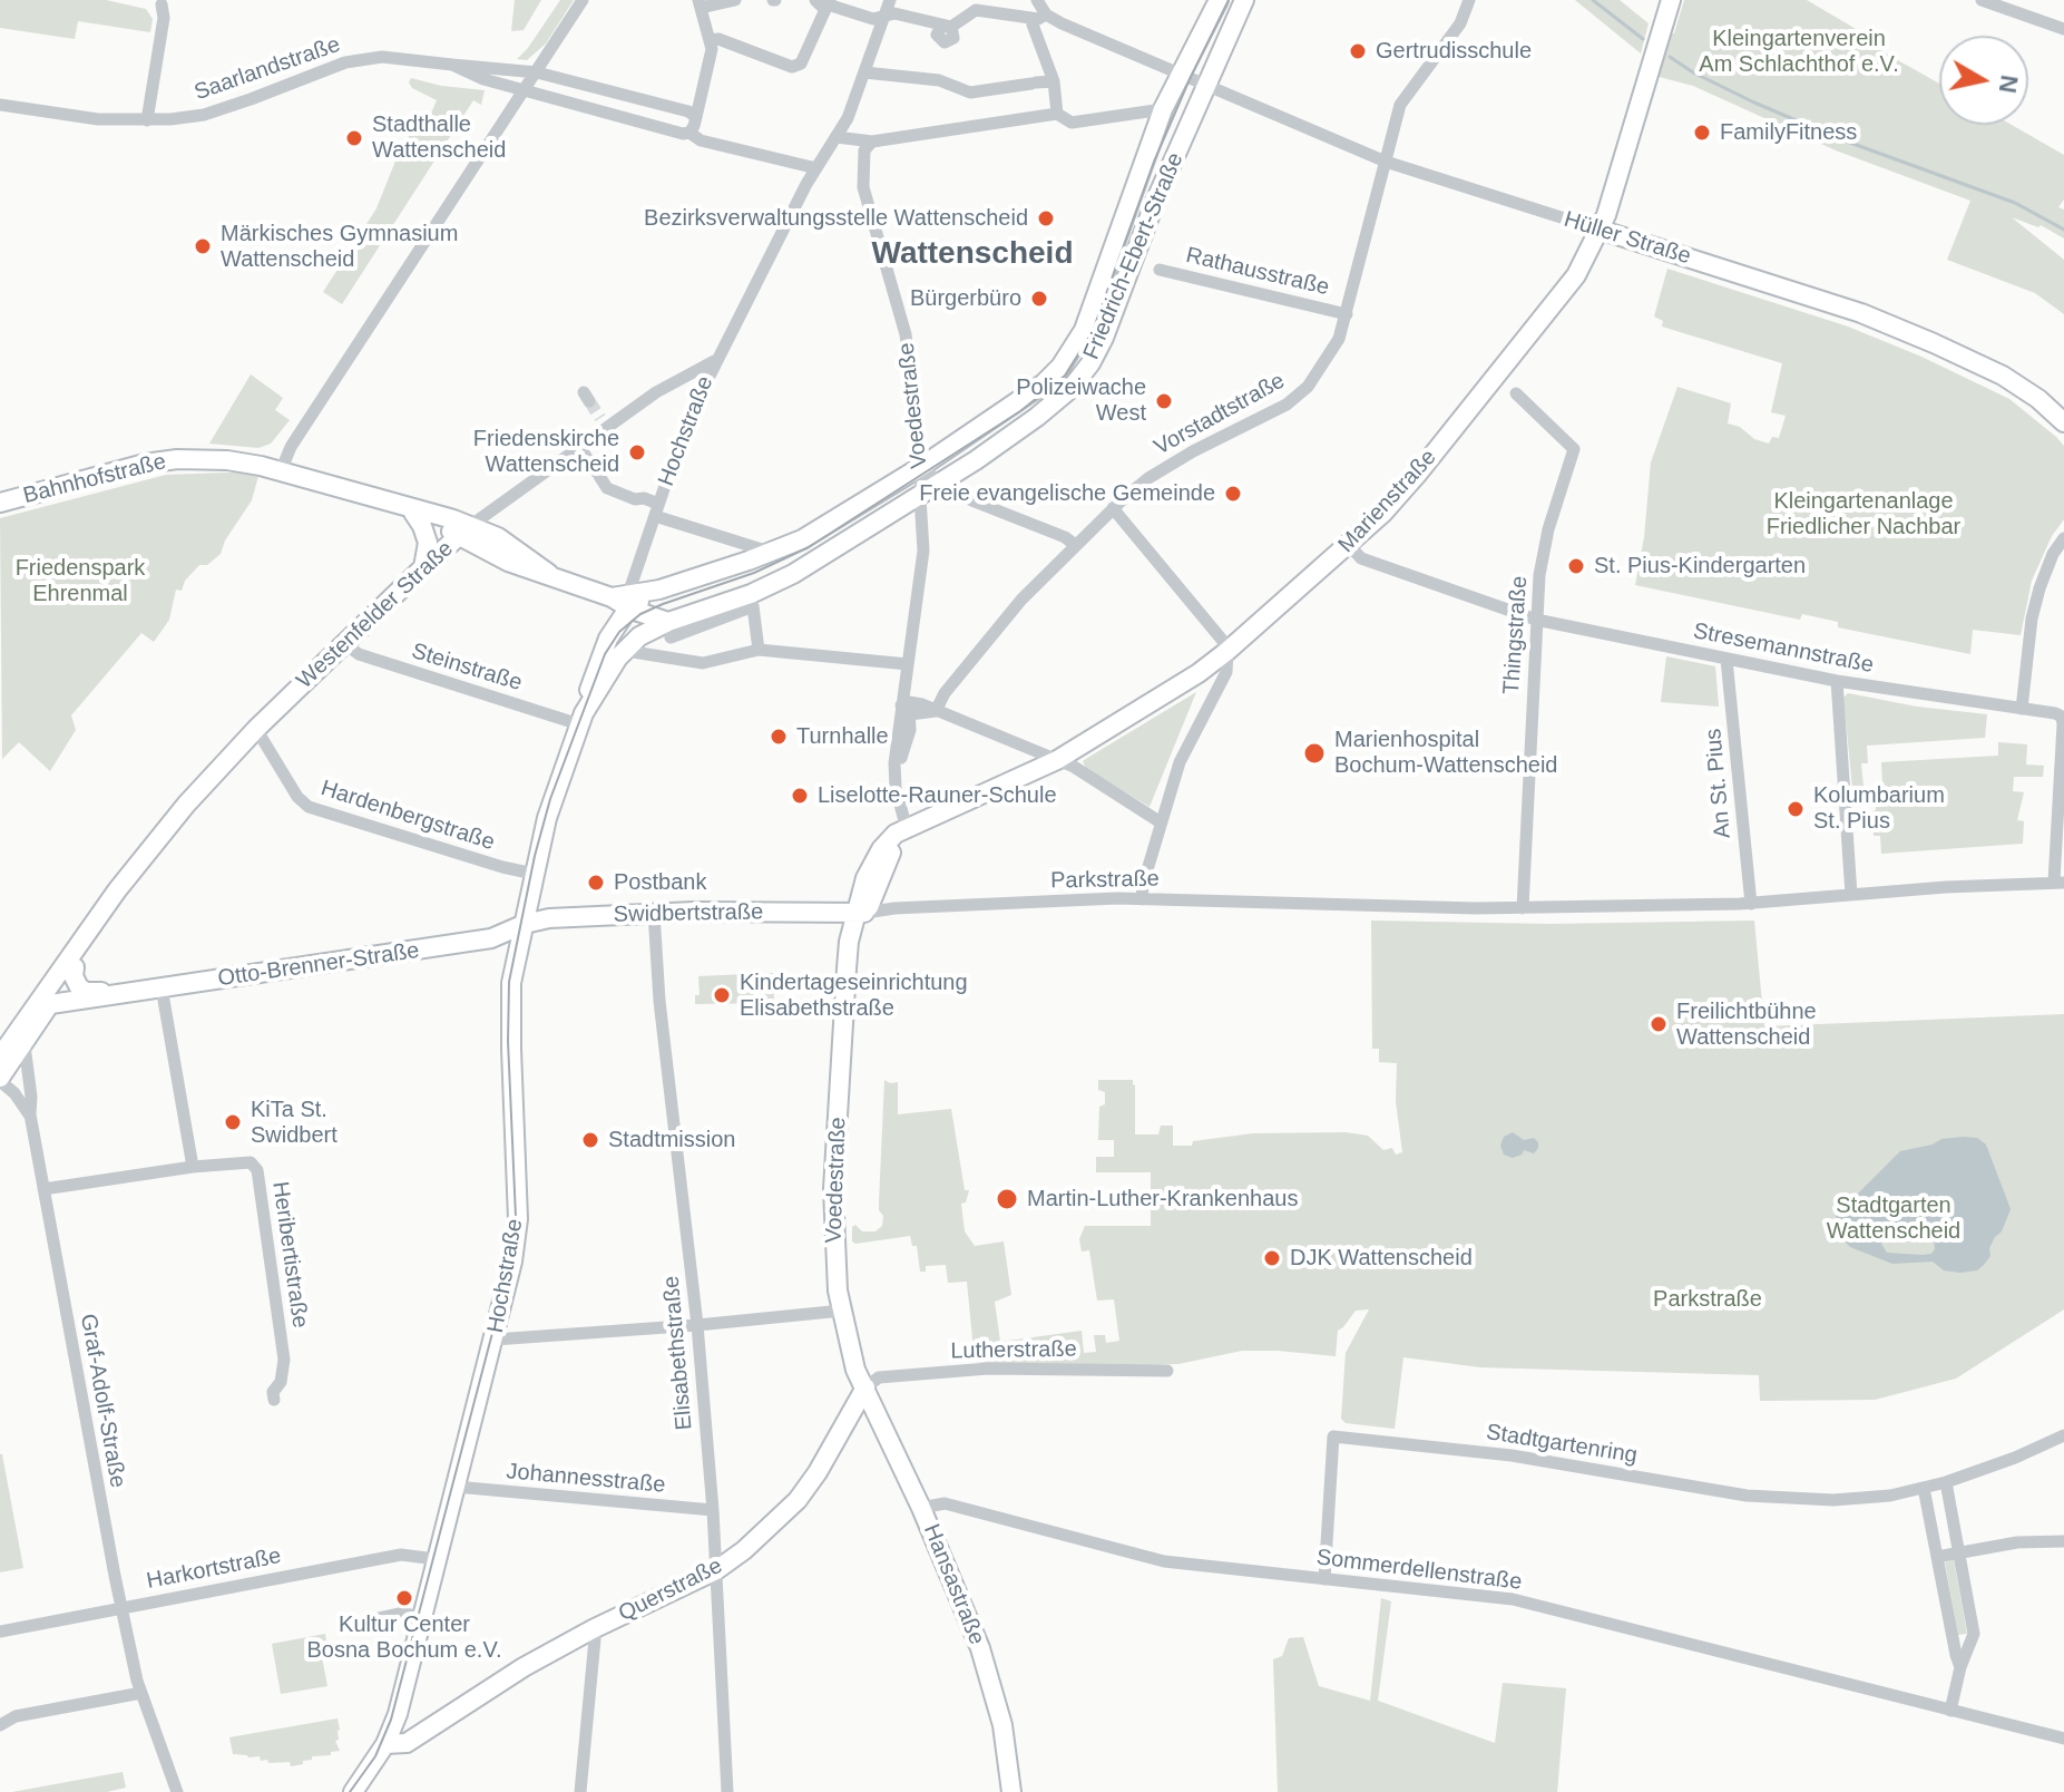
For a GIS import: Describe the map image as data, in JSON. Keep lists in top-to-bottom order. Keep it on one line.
{"streets":{"street":["Saarlandstraße","Hüller Straße","Friedrich-Ebert-Straße","Rathausstraße","Voedestraße","Vorstadtstraße","Hochstraße","Bahnhofstraße","Marienstraße","Westenfelder Straße","Thingstraße","Stresemannstraße","Steinstraße","An St. Pius","Hardenbergstraße","Parkstraße","Swidbertstraße","Otto-Brenner-Straße","Heribertistraße","Lutherstraße","Elisabethstraße","Graf-Adolf-Straße","Stadtgartenring","Johannesstraße","Harkortstraße","Sommerdellenstraße","Hansastraße","Querstraße"]},"crossings":[["Saarlandstraße","Hochstraße"],["Hüller Straße","Friedrich-Ebert-Straße"],["Hüller Straße","Vorstadtstraße"],["Hüller Straße","Hochstraße"],["Hüller Straße","Marienstraße"],["Friedrich-Ebert-Straße","Voedestraße"],["Friedrich-Ebert-Straße","Hochstraße"],["Friedrich-Ebert-Straße","Bahnhofstraße"],["Rathausstraße","Vorstadtstraße"],["Voedestraße","Marienstraße"],["Voedestraße","Parkstraße"],["Voedestraße","Swidbertstraße"],["Voedestraße","Lutherstraße"],["Voedestraße","Hansastraße"],["Voedestraße","Querstraße"],["Hochstraße","Bahnhofstraße"],["Hochstraße","Westenfelder Straße"],["Hochstraße","Steinstraße"],["Hochstraße","Hardenbergstraße"],["Hochstraße","Swidbertstraße"],["Hochstraße","Otto-Brenner-Straße"],["Hochstraße","Johannesstraße"],["Hochstraße","Harkortstraße"],["Hochstraße","Querstraße"],["Bahnhofstraße","Westenfelder Straße"],["Marienstraße","Stresemannstraße"],["Westenfelder Straße","Steinstraße"],["Westenfelder Straße","Hardenbergstraße"],["Westenfelder Straße","Otto-Brenner-Straße"],["Westenfelder Straße","Graf-Adolf-Straße"],["Thingstraße","Stresemannstraße"],["Thingstraße","Parkstraße"],["Stresemannstraße","An St. Pius"],["Stresemannstraße","Parkstraße"],["An St. Pius","Parkstraße"],["Parkstraße","Swidbertstraße"],["Swidbertstraße","Otto-Brenner-Straße"],["Swidbertstraße","Elisabethstraße"],["Heribertistraße","Graf-Adolf-Straße"],["Lutherstraße","Hansastraße"],["Lutherstraße","Querstraße"],["Elisabethstraße","Johannesstraße"],["Elisabethstraße","Querstraße"],["Graf-Adolf-Straße","Harkortstraße"],["Stadtgartenring","Sommerdellenstraße"],["Sommerdellenstraße","Hansastraße"],["Hansastraße","Querstraße"]],"districts":["Wattenscheid"],"parks":["Kleingartenverein Am Schlachthof e.V.","Kleingartenanlage Friedlicher Nachbar","Friedenspark Ehrenmal","Stadtgarten Wattenscheid","Parkstraße"],"places":["Gertrudisschule","FamilyFitness","Stadthalle Wattenscheid","Bezirksverwaltungsstelle Wattenscheid","Märkisches Gymnasium Wattenscheid","Bürgerbüro","Polizeiwache West","Friedenskirche Wattenscheid","Freie evangelische Gemeinde","St. Pius-Kindergarten","Turnhalle","Marienhospital Bochum-Wattenscheid","Liselotte-Rauner-Schule","Kolumbarium St. Pius","Postbank","Kindertageseinrichtung Elisabethstraße","Freilichtbühne Wattenscheid","KiTa St. Swidbert","Stadtmission","Martin-Luther-Krankenhaus","DJK Wattenscheid","Kultur Center Bosna Bochum e.V."],"north":"right"}
